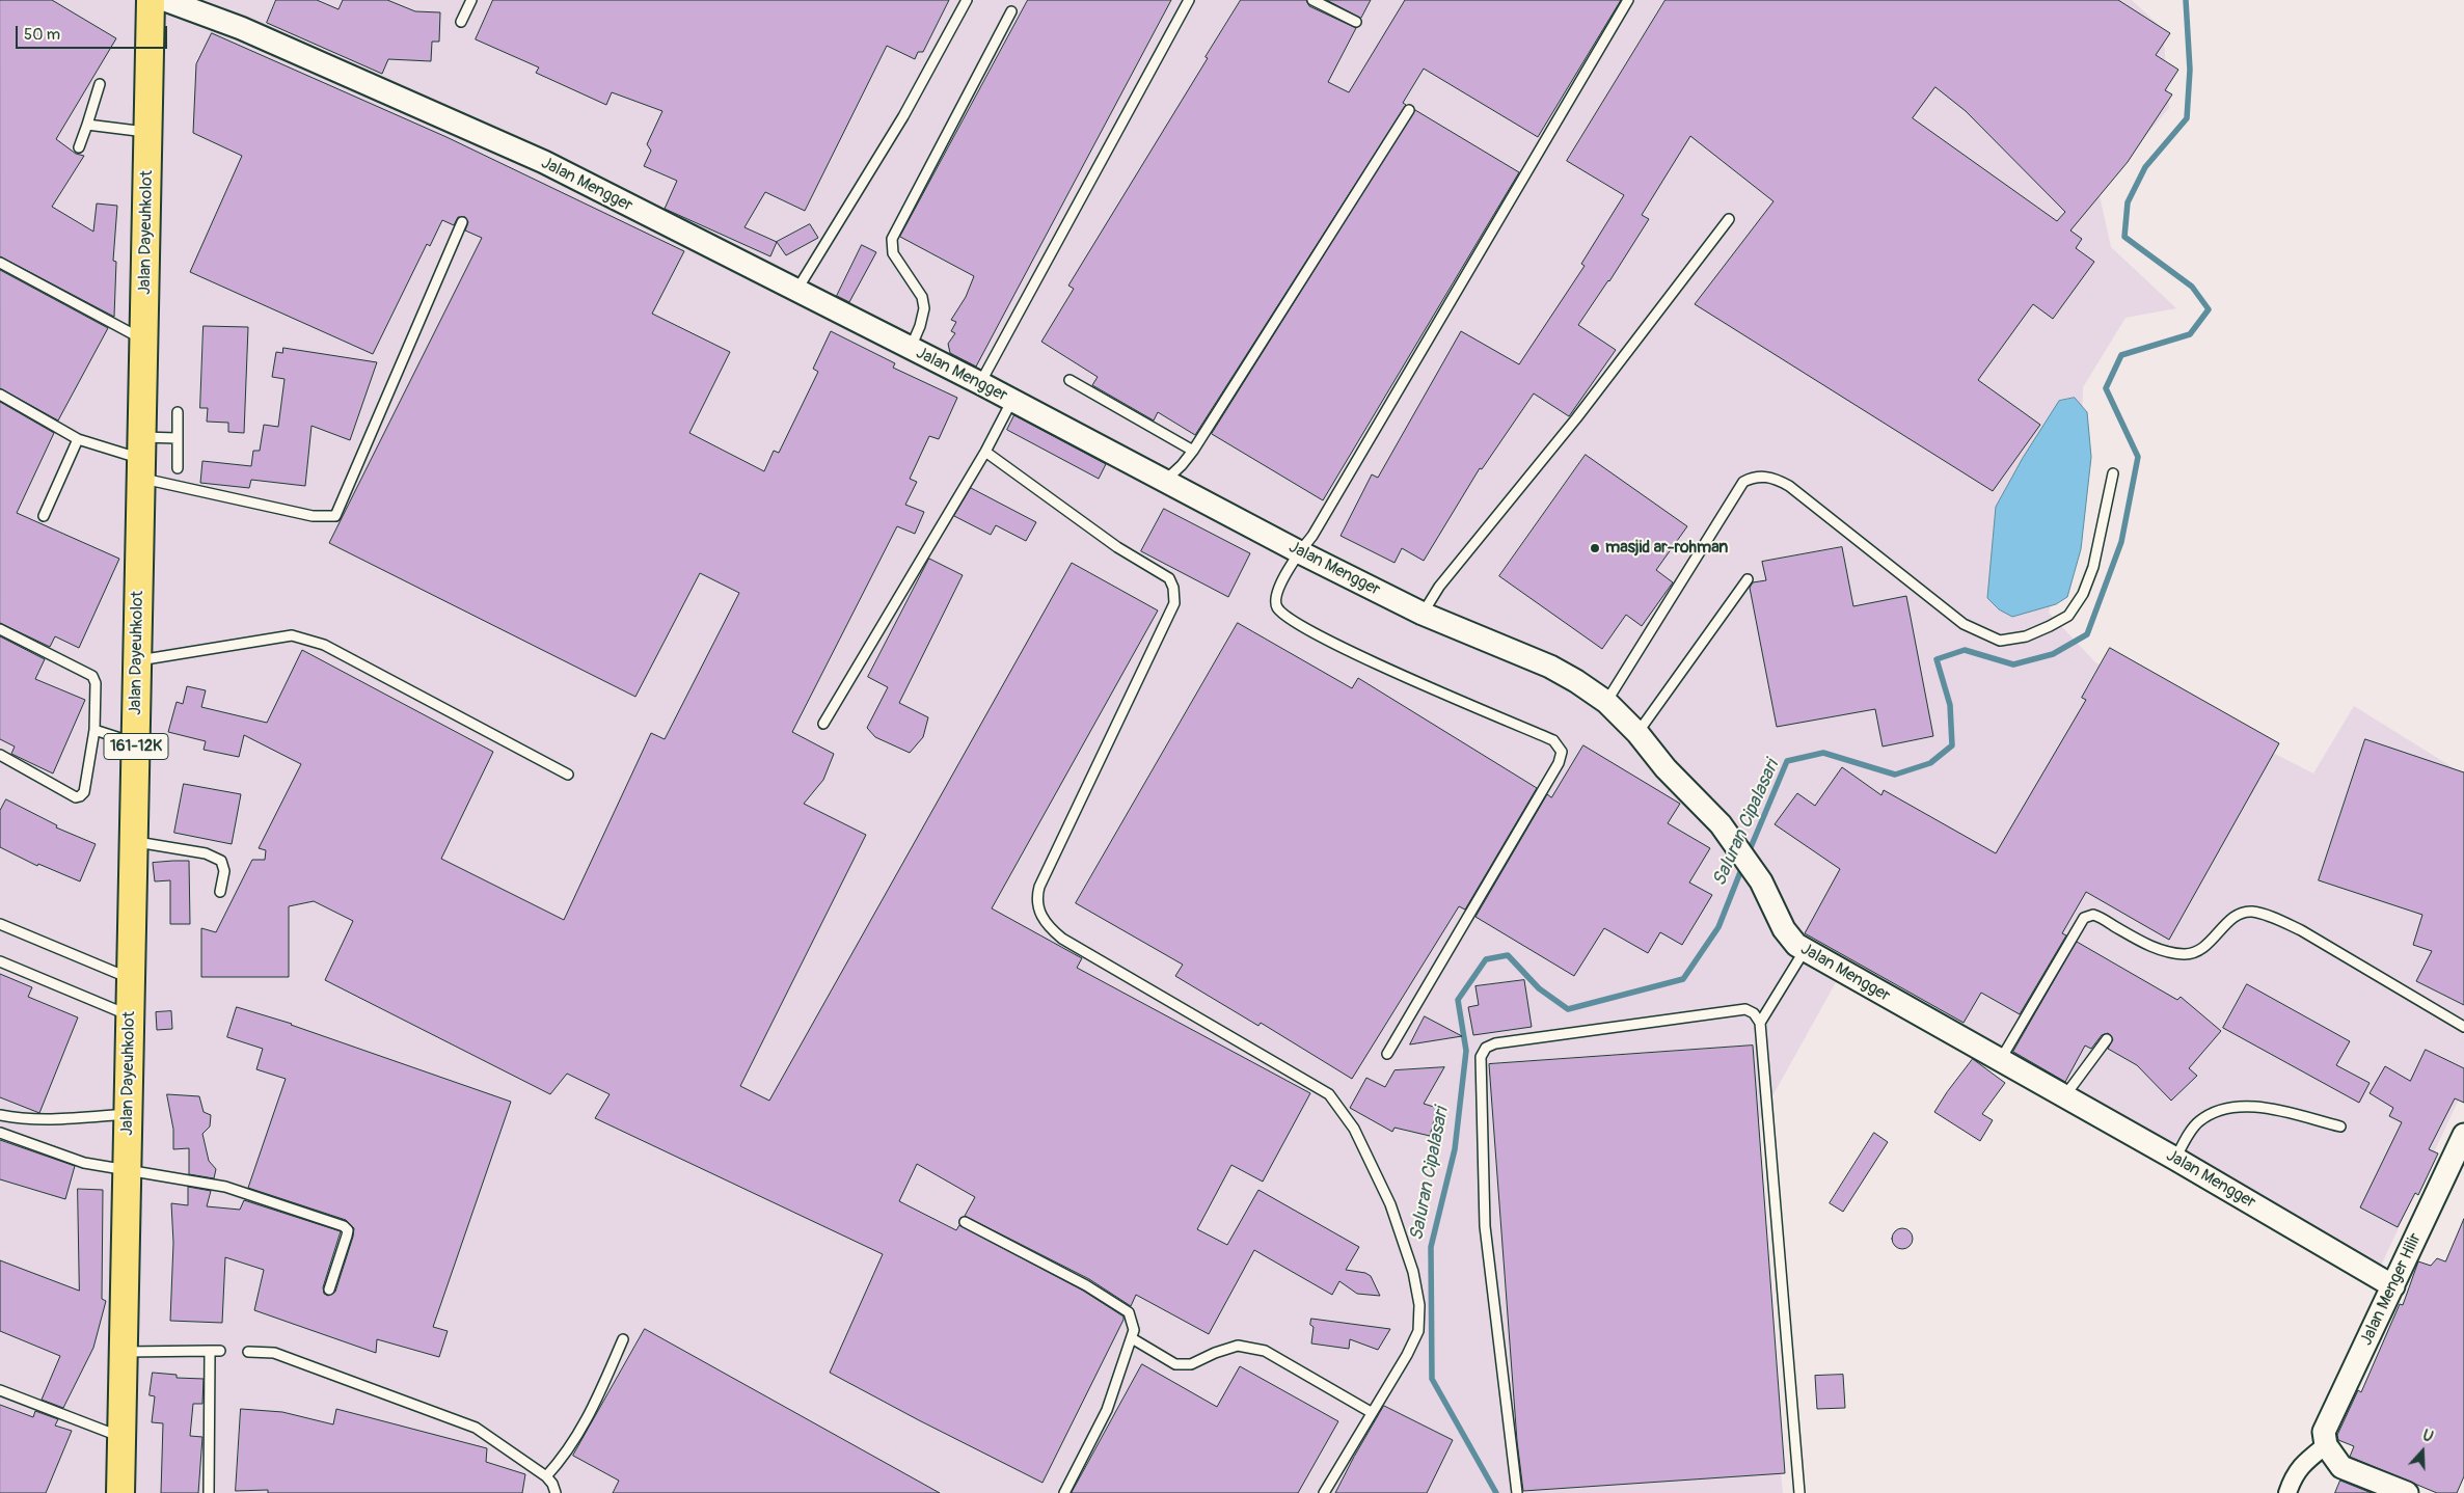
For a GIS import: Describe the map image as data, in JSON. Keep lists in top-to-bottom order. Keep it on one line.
{"streets":{"main road":["Jalan Dayeuhkolot","161-12K"],"street":["Jalan Mengger","Jalan Menger Hilir"]},"crossings":[["Jalan Mengger","Jalan Menger Hilir"]],"water":["Saluran Cipalasari"],"places":["masjid ar-rohman"],"scale_bar":"50 m","north":"top"}
